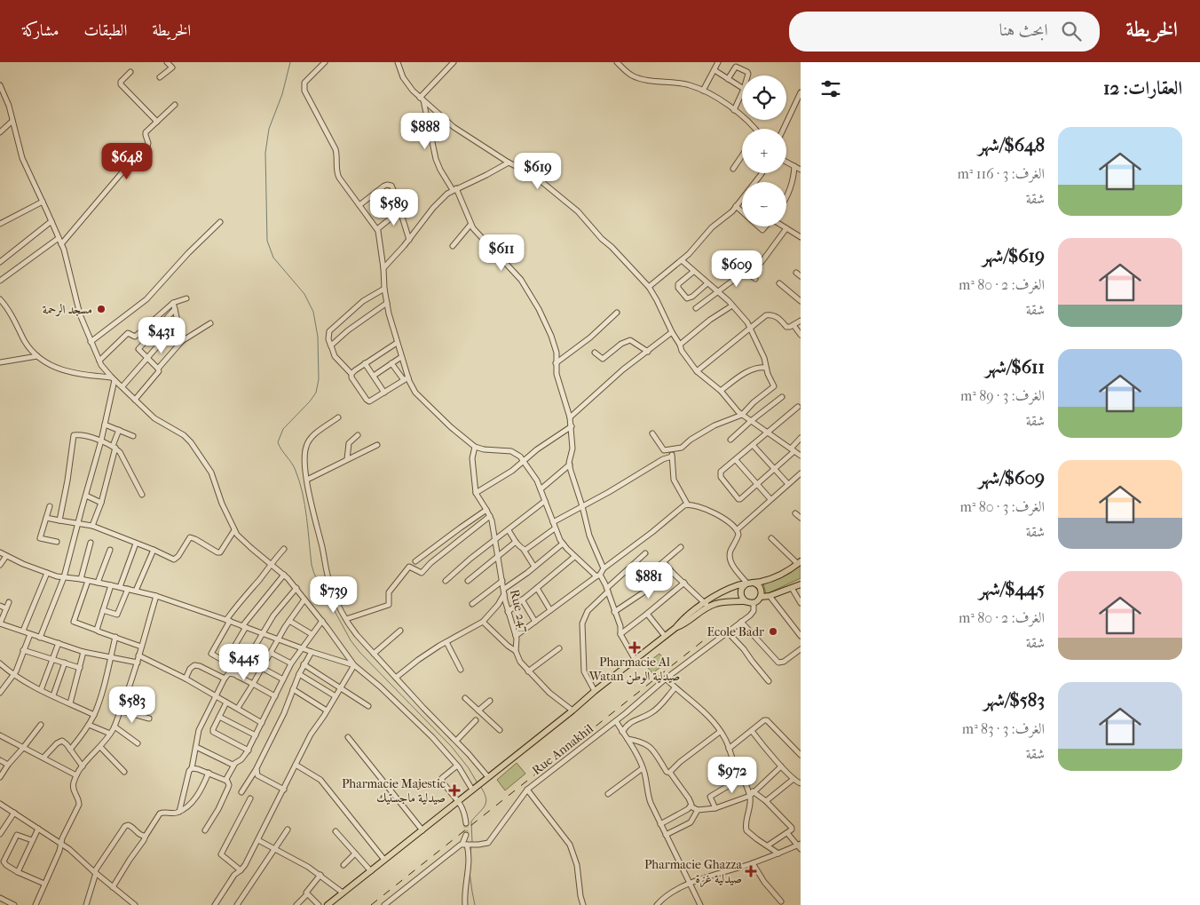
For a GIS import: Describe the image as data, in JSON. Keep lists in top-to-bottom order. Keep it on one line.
{"streets":{"street":["Rue 247","Rue Annakhil"]},"places":{"other":["مسجد الرحمة","Ecole Badr"],"health":["Pharmacie Al Watan صيدلية الوطن","Pharmacie Majestic صيدلية ماجستيك","Pharmacie Ghazza صيدلية غزة"]},"page":{"header":"الخريطة","search":"ابحث هنا","nav":["الخريطة","الطبقات","مشاركة"],"heading":"العقارات: 12","map_buttons":["+","−"],"price":["$888","$648","$619","$589","$611","$609","$431","$881","$739","$445","$583","$972"],"list":[{"name":"$648/شهر","note":"الغرف: 3 · 116 m² · شقة"},{"name":"$619/شهر","note":"الغرف: 2 · 80 m² · شقة"},{"name":"$611/شهر","note":"الغرف: 3 · 89 m² · شقة"},{"name":"$609/شهر","note":"الغرف: 3 · 80 m² · شقة"},{"name":"$445/شهر","note":"الغرف: 2 · 80 m² · شقة"},{"name":"$583/شهر","note":"الغرف: 3 · 83 m² · شقة"}]}}
